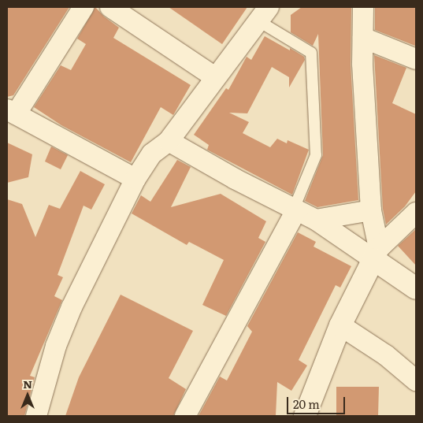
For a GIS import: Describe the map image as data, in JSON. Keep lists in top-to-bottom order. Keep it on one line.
{"scale_bar":"20 m","north":"top"}
